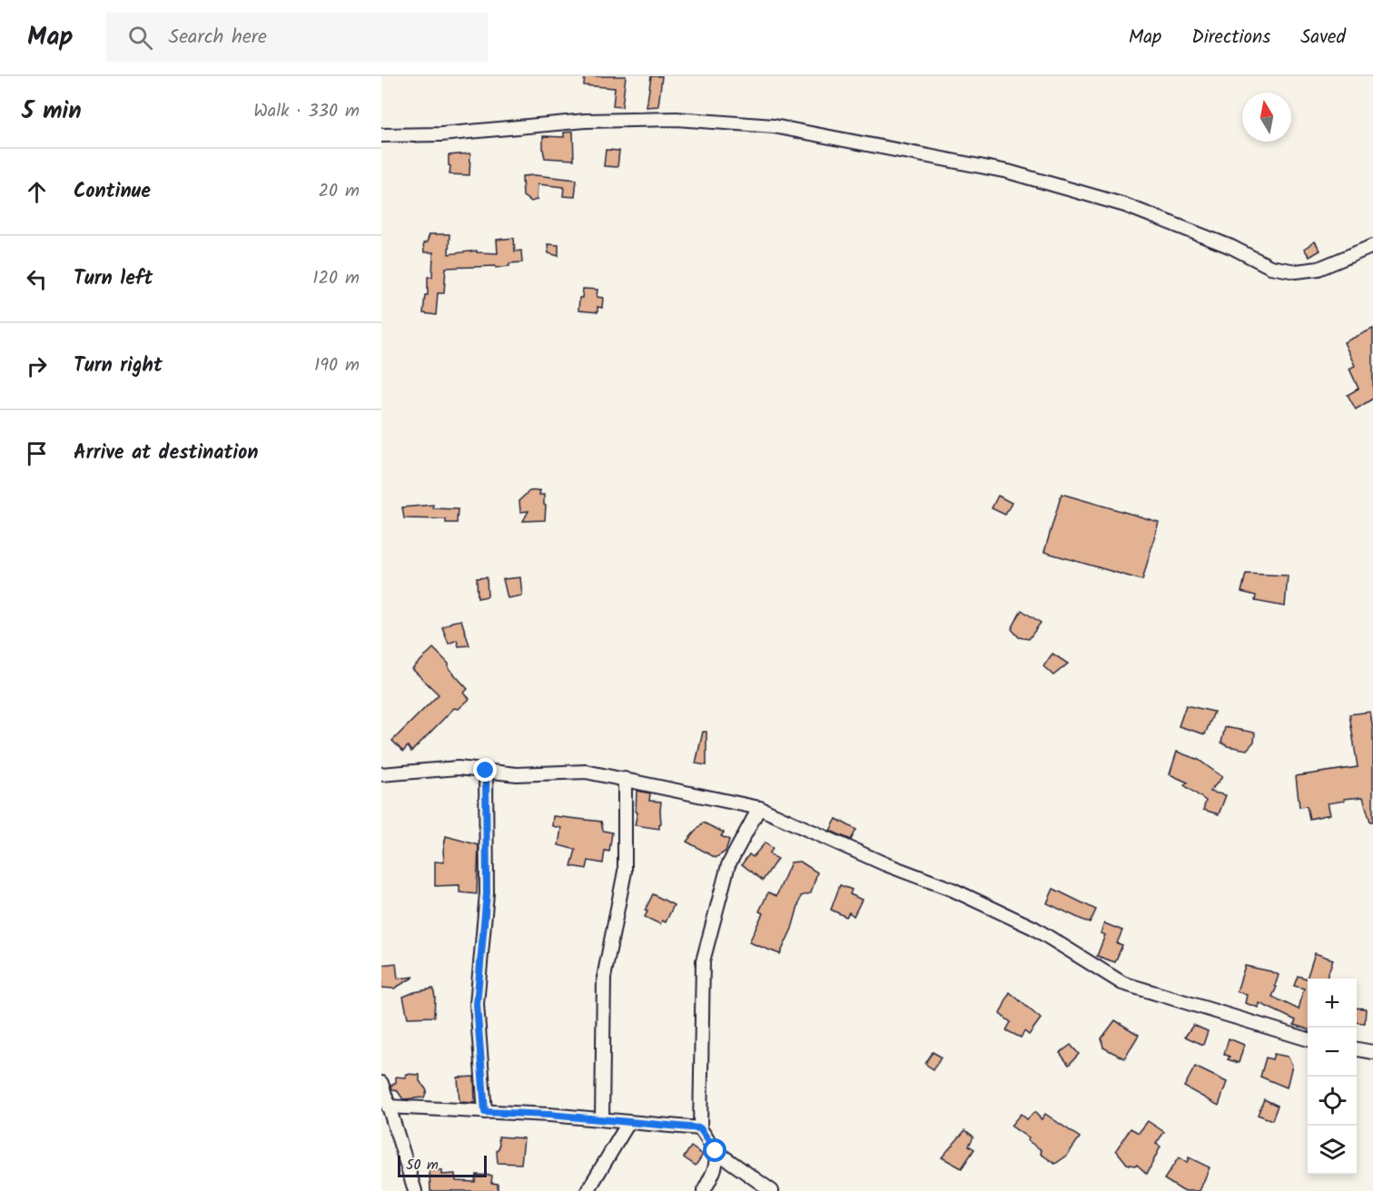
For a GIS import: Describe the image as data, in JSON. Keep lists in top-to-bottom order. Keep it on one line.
{"scale_bar":"50 m","north":"top","page":{"header":"Map","search":"Search here","nav":["Map","Directions","Saved"],"heading":["5 min","Walk · 330 m"],"list":[["Continue","20 m"],["Turn left","120 m"],["Turn right","190 m"],"Arrive at destination"],"map_buttons":["+","−"],"scale":"50 m"}}
